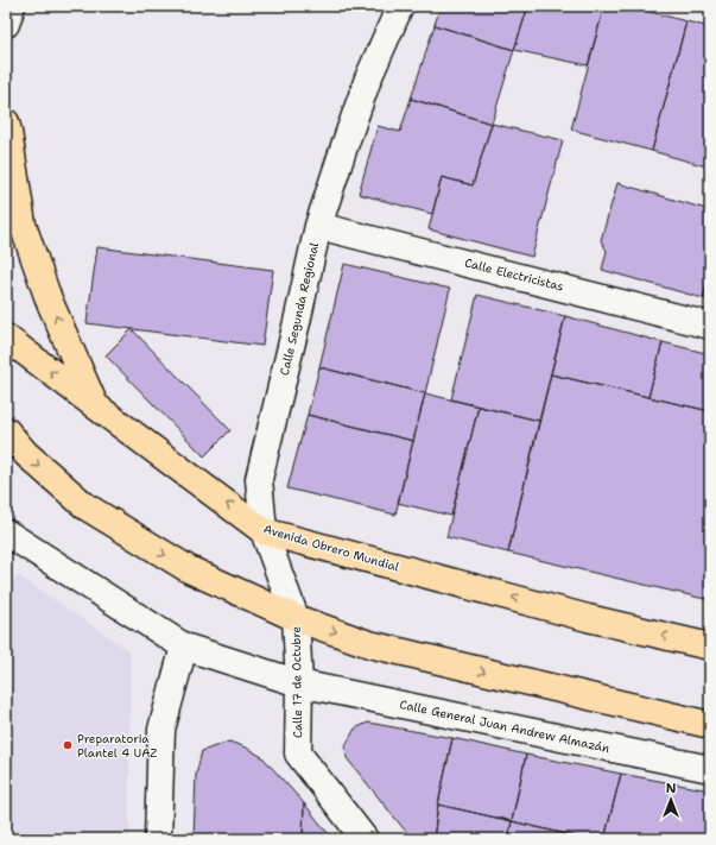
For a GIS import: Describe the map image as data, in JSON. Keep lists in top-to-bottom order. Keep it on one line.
{"streets":{"main road":["Avenida Obrero Mundial"],"street":["Calle Electricistas","Calle Segunda Regional","Calle 17 de Octubre","Calle General Juan Andrew Almazán"]},"crossings":[["Calle Electricistas","Calle Segunda Regional"],["Calle Segunda Regional","Avenida Obrero Mundial"],["Calle Segunda Regional","Calle 17 de Octubre"],["Calle 17 de Octubre","Calle General Juan Andrew Almazán"]],"places":["Preparatoria Plantel 4 UAZ"],"north":"top"}
